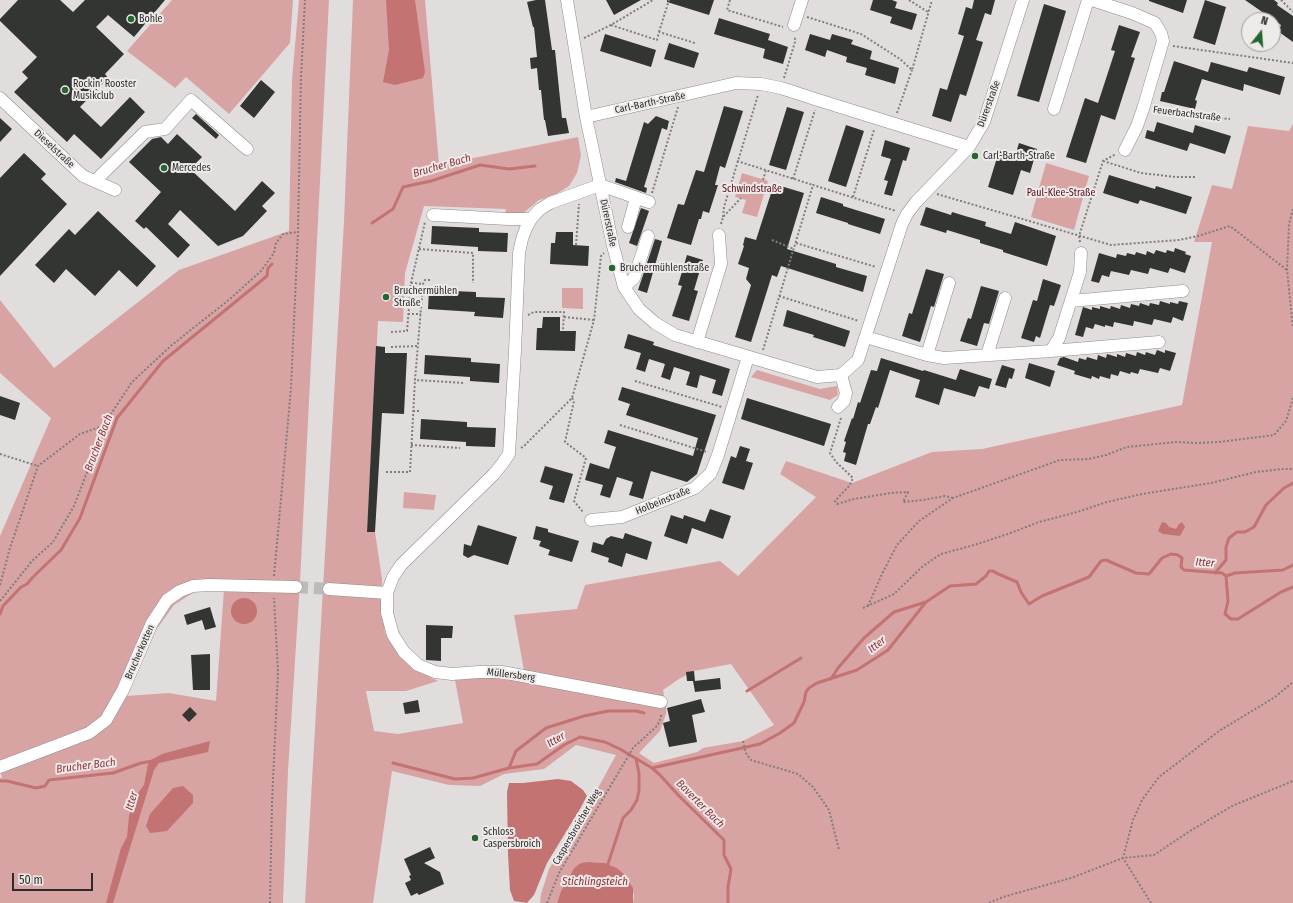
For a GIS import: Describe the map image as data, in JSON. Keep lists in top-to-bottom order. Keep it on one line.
{"streets":{"street":["Carl-Barth-Straße","Dürerstraße","Feuerbachstraße","Dieselstraße","Holbeinstraße","Brucherkotten","Müllersberg"],"path":["Caspersbroicher Weg"]},"crossings":[["Carl-Barth-Straße","Dürerstraße"],["Dürerstraße","Holbeinstraße"],["Müllersberg","Caspersbroicher Weg"]],"water":["Brucher Bach","Itter","Baverter Bach","Stichlingsteich"],"parks":["Schwindstraße","Paul-Klee-Straße"],"places":["Bohle","Rockin‘ Rooster Musikclub","Carl-Barth-Straße","Mercedes","Bruchermühlenstraße","Bruchermühlen Straße","Schloss Caspersbroich"],"scale_bar":"50 m","north":"top"}
